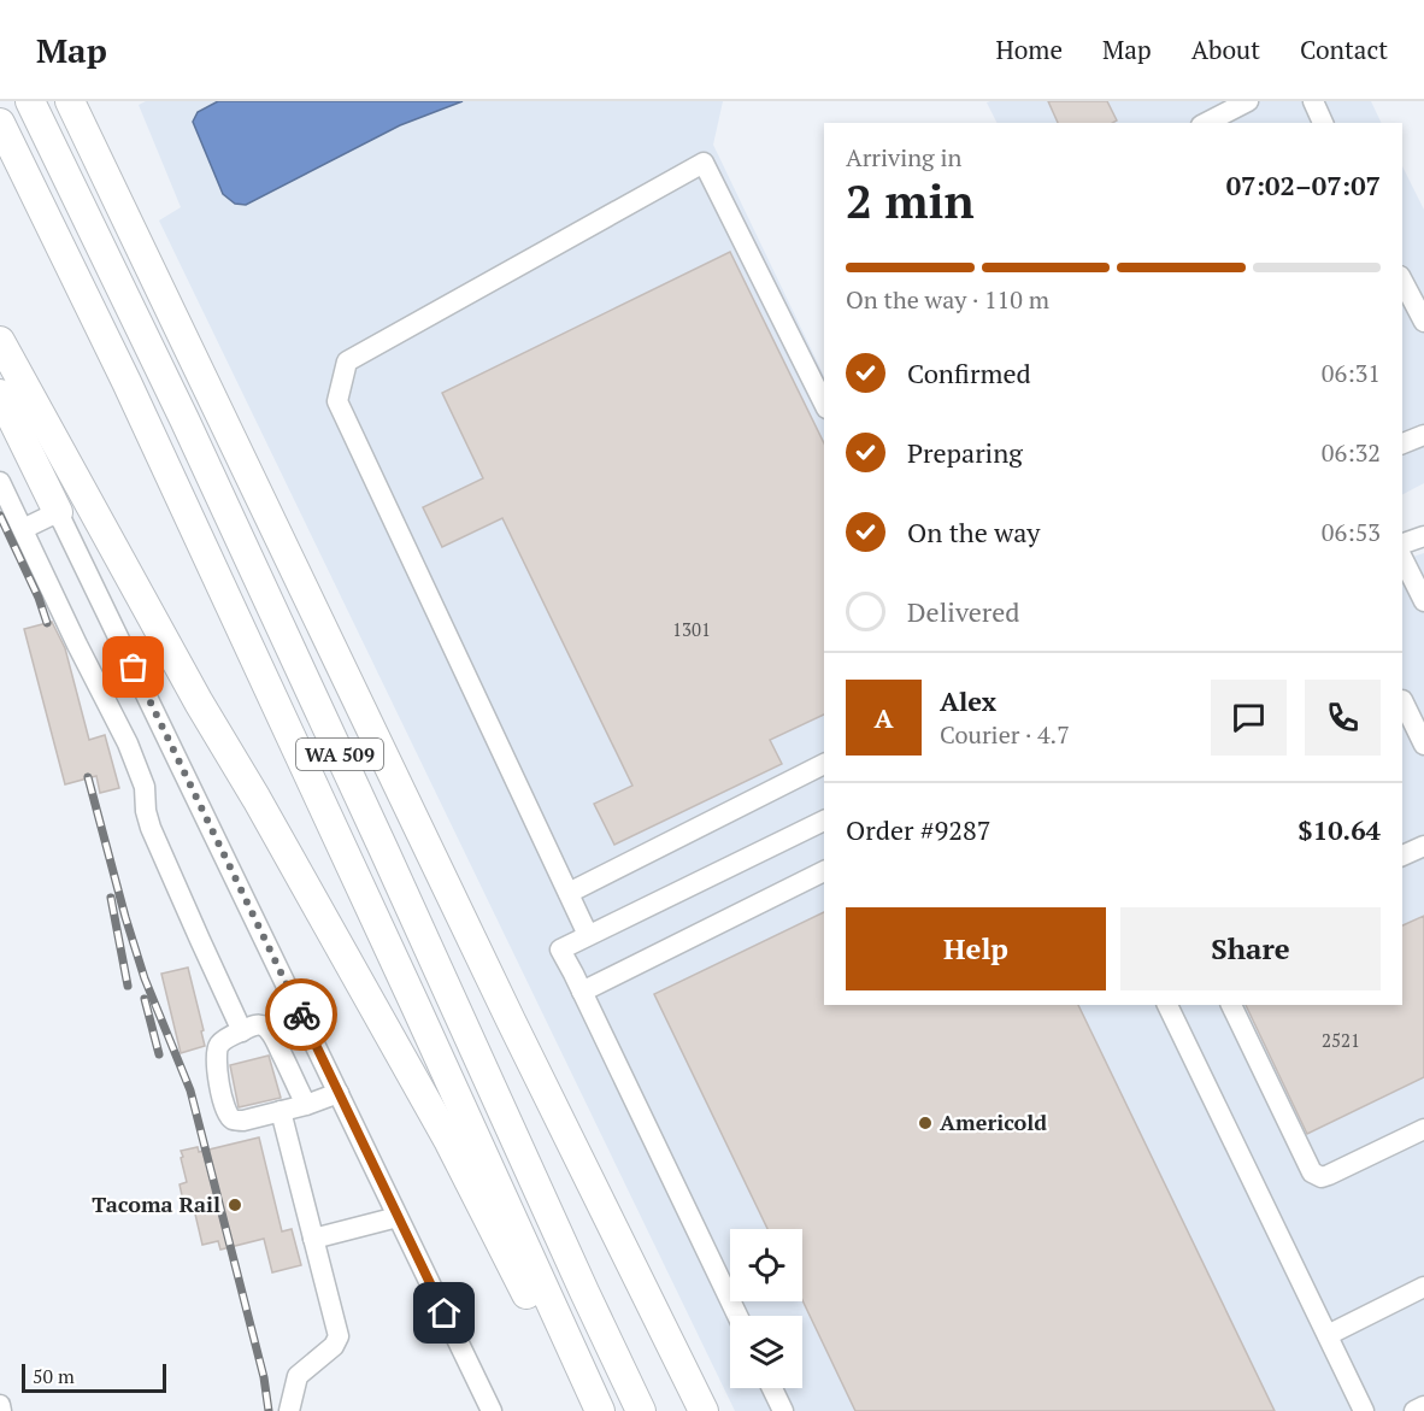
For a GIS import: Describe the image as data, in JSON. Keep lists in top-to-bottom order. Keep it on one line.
{"streets":{"highway":["WA 509"]},"places":["Americold","Tacoma Rail"],"house_numbers":["1301","2521"],"scale_bar":"50 m","page":{"header":"Map","nav":["Home","Map","About","Contact"],"heading":["2 min","Arriving in","07:02–07:07"],"panel":["Alex","Courier · 4.7","Order #9287","$10.64"],"bar":"On the way · 110 m","list":[["Confirmed","06:31"],["Preparing","06:32"],["On the way","06:53"],"Delivered"],"round":"A","buttons":["Help","Share"],"scale":"50 m"}}
